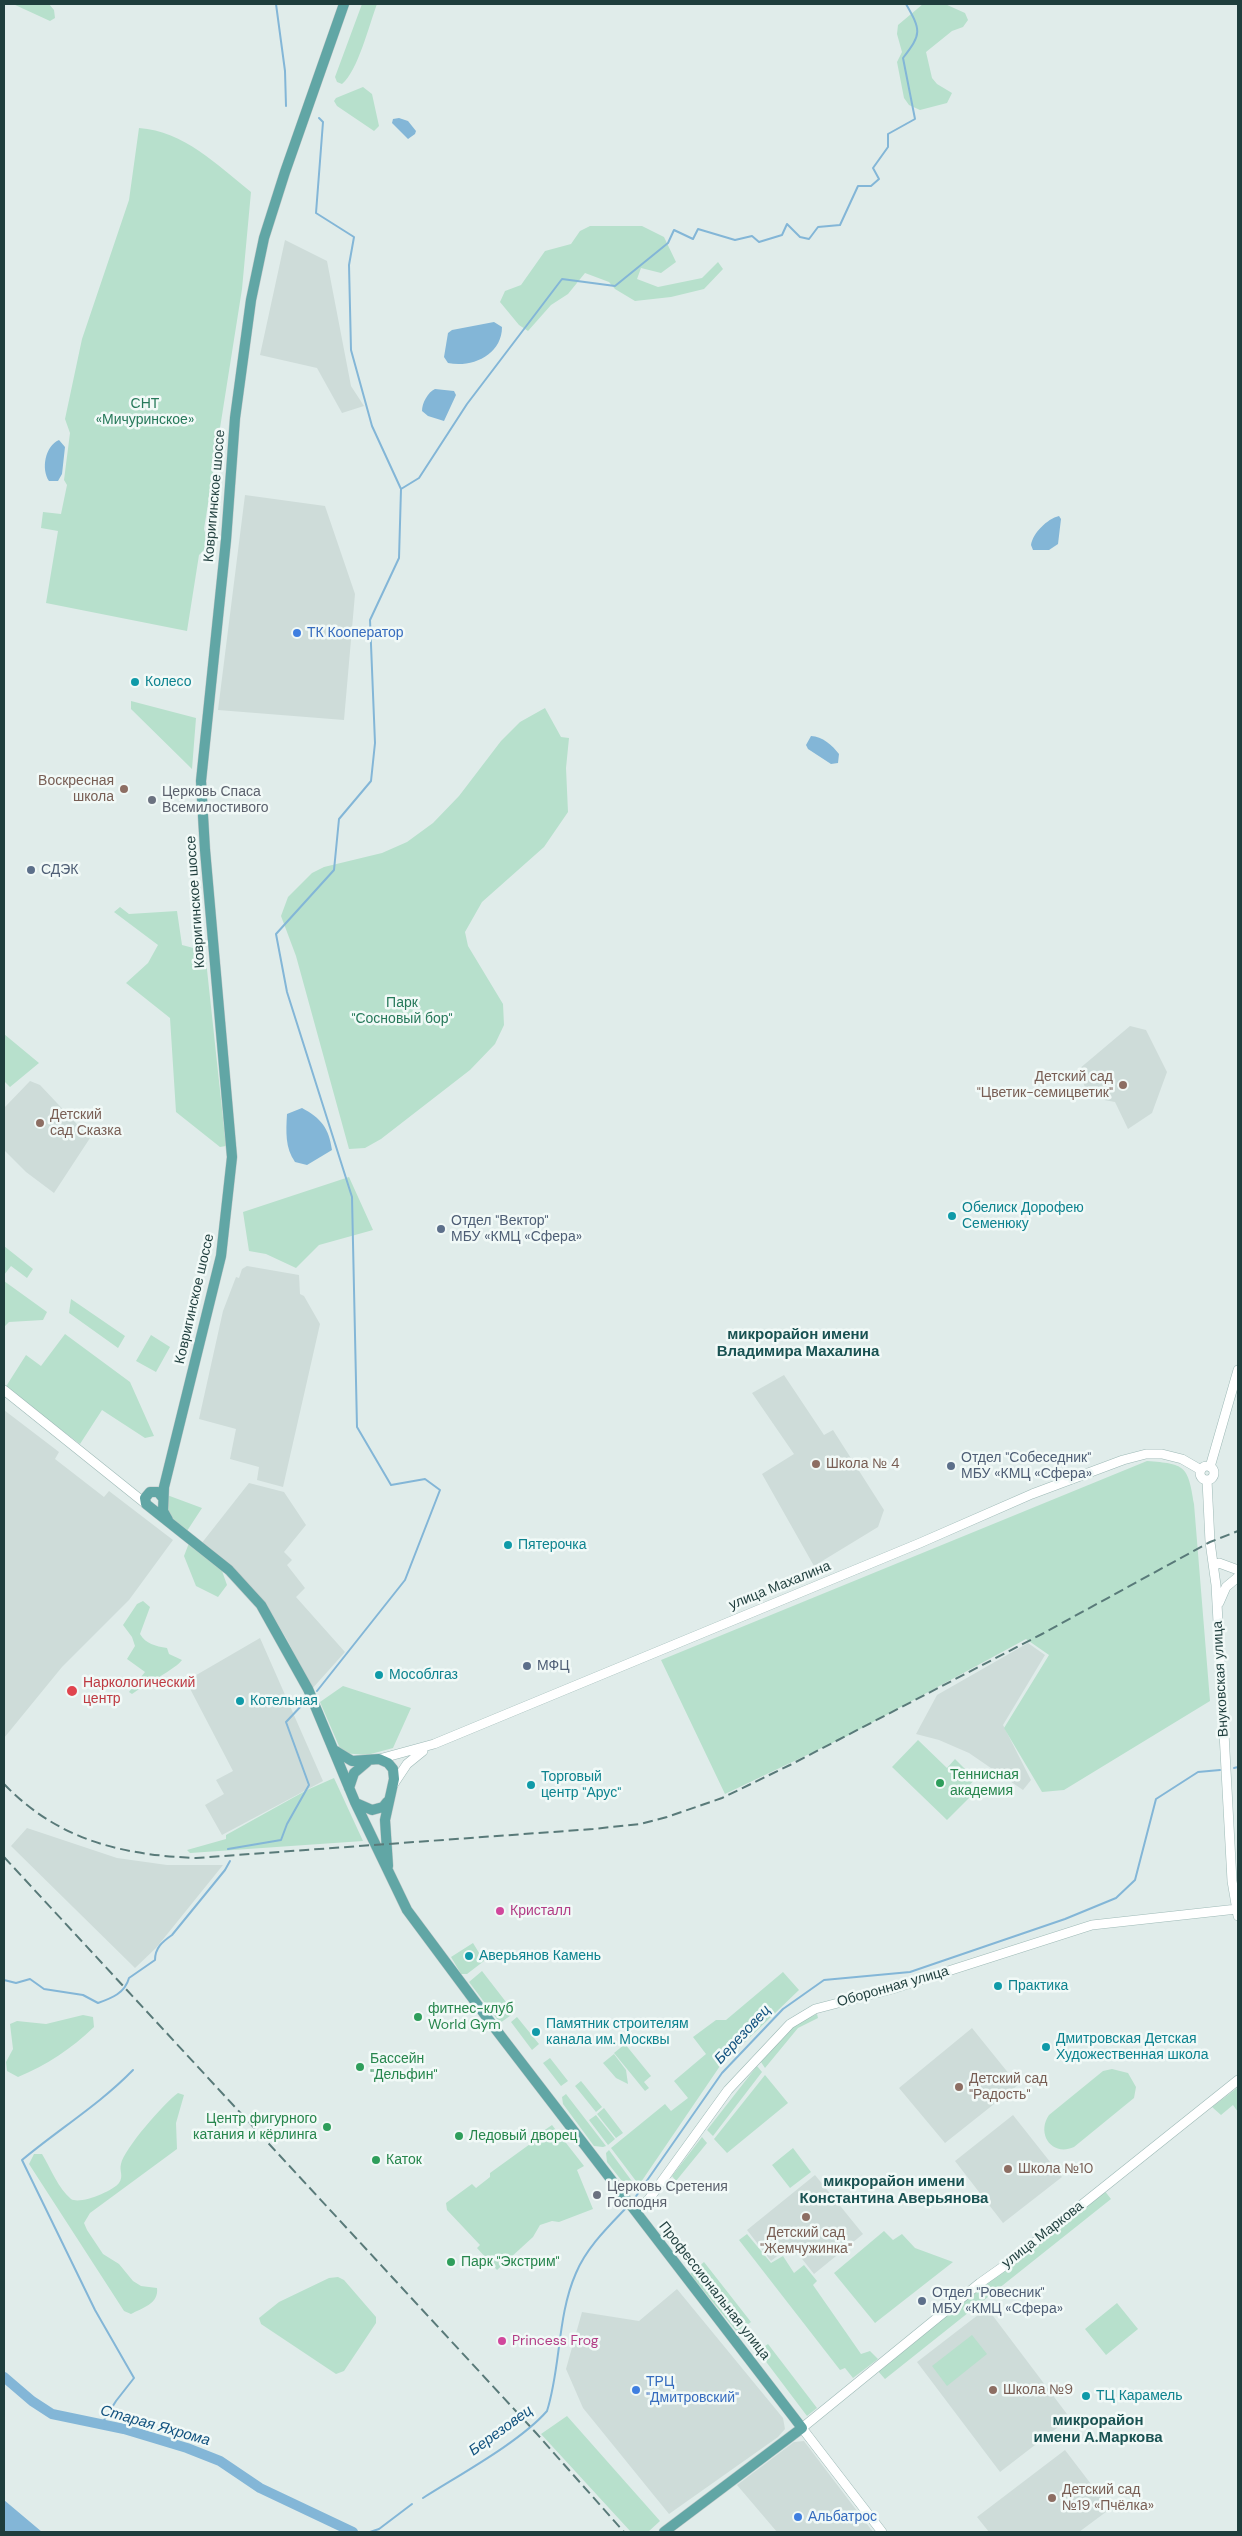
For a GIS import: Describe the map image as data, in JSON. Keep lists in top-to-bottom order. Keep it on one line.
{"streets":{"main road":["Ковригинское шоссе","улица Махалина","Профессиональная улица"],"street":["Внуковская улица","Оборонная улица","улица Маркова"]},"crossings":[["улица Махалина","Внуковская улица"],["улица Махалина","Профессиональная улица"],["Внуковская улица","Оборонная улица"],["Оборонная улица","Профессиональная улица"],["улица Маркова","Профессиональная улица"]],"districts":["микрорайон имени Владимира Махалина","микрорайон имени Константина Аверьянова","микрорайон имени А.Маркова"],"water":["Березовец","Старая Яхрома"],"parks":["СНТ «Мичуринское»","Парк \"Сосновый бор\""],"places":["ТК Кооператор","Колесо","Воскресная школа","Церковь Спаса Всемилостивого","СДЭК","Детский сад \"Цветик-семицветик\"","Детский сад Сказка","Обелиск Дорофею Семенюку","Отдел \"Вектор\" МБУ «КМЦ «Сфера»","Школа № 4","Отдел \"Собеседник\" МБУ «КМЦ «Сфера»","Пятерочка","МФЦ","Мособлгаз","Наркологический центр","Котельная","Теннисная академия","Торговый центр \"Арус\"","Кристалл","Аверьянов Камень","Практика","фитнес-клуб World Gym","Памятник строителям канала им. Москвы","Дмитровская Детская Художественная школа","Бассейн \"Дельфин\"","Детский сад \"Радость\"","Центр фигурного катания и кёрлинга","Ледовый дворец","Каток","Школа №10","Церковь Сретения Господня","Детский сад \"Жемчужинка\"","Парк \"Экстрим\"","Отдел \"Ровесник\" МБУ «КМЦ «Сфера»","Princess Frog","ТРЦ \"Дмитровский\"","Школа №9","ТЦ Карамель","Детский сад №19 «Пчёлка»","Альбатрос"]}
